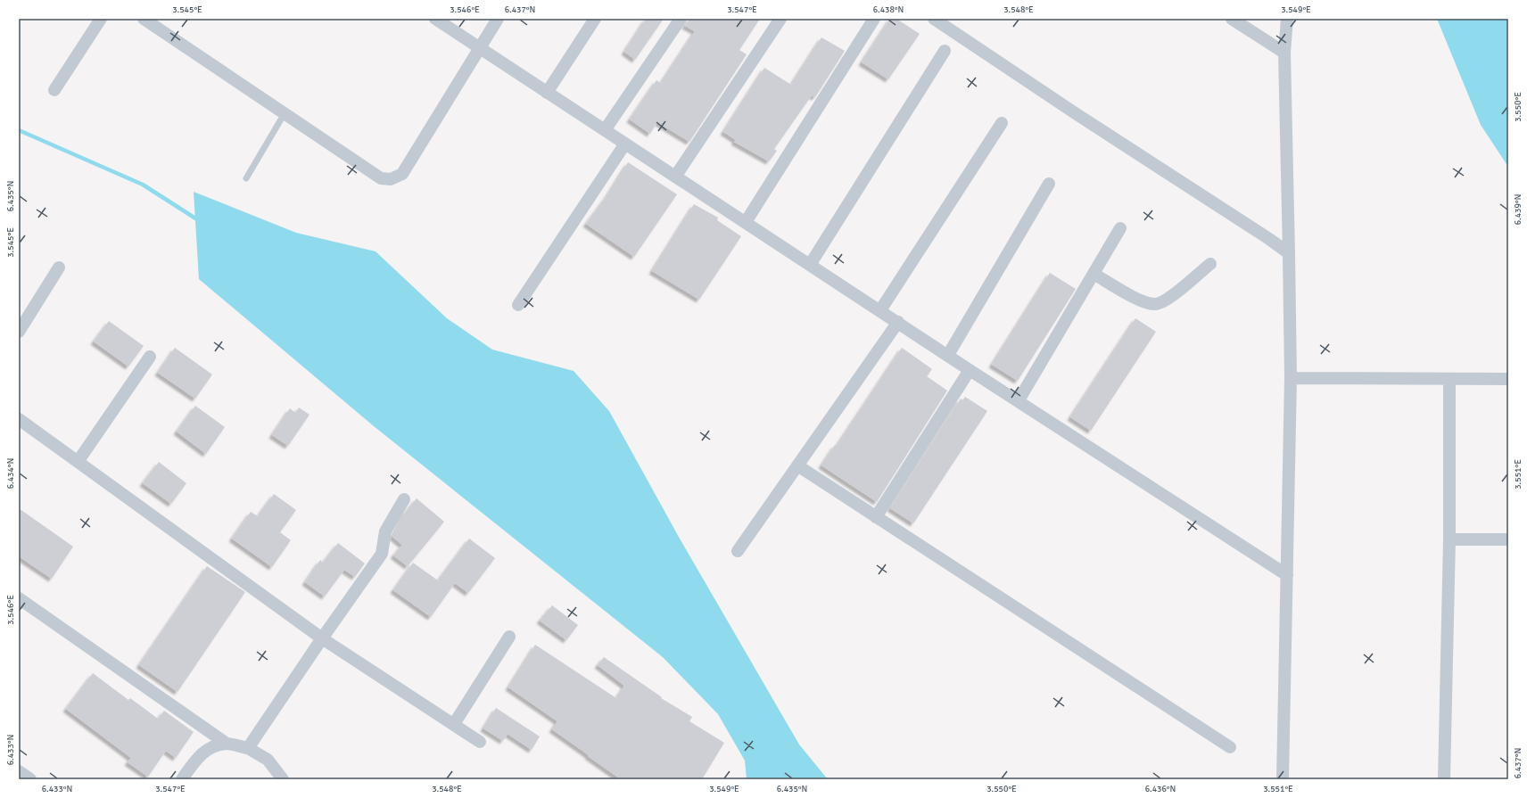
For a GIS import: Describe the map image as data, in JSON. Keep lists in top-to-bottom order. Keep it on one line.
{"coordinates":["3.545°E","3.546°E","6.437°N","3.547°E","6.438°N","3.548°E","3.549°E","3.550°E","6.435°N","6.439°N","6.434°N","3.551°E","6.433°N","6.436°N"]}
